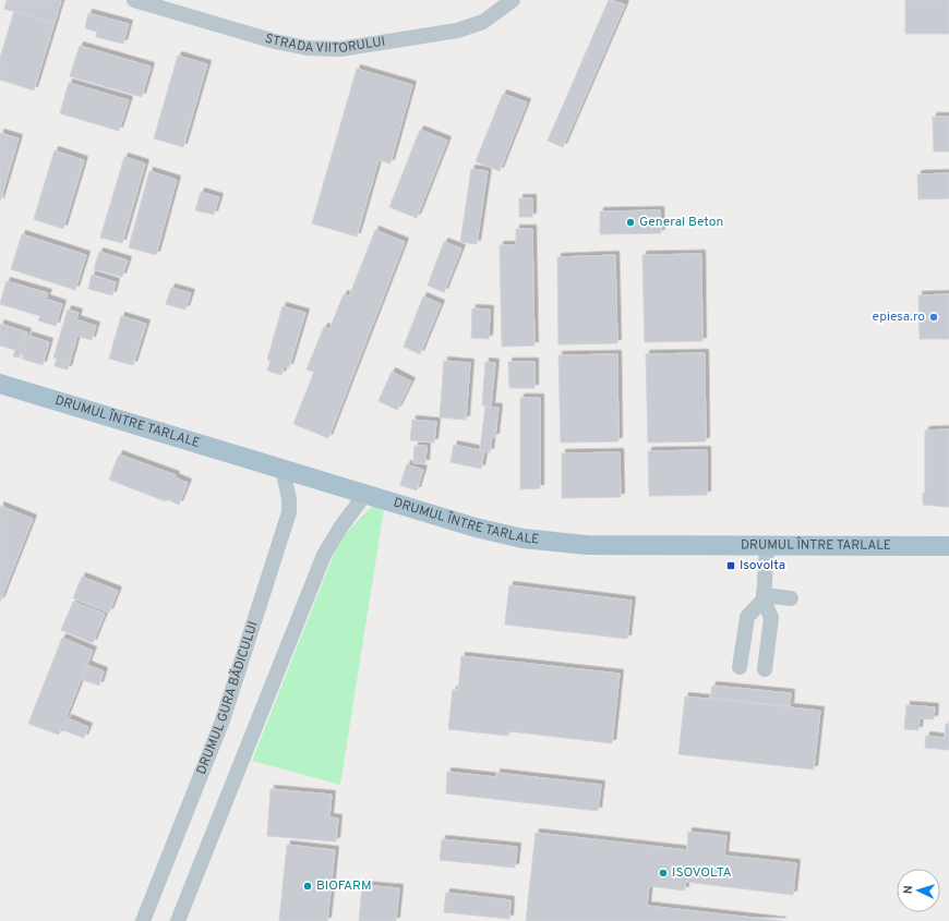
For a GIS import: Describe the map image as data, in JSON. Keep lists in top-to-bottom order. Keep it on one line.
{"streets":{"main road":["DRUMUL ÎNTRE TARLALE"],"street":["STRADA VIITORULUI","DRUMUL GURA BĂDICULUI"]},"crossings":[["DRUMUL ÎNTRE TARLALE","DRUMUL GURA BĂDICULUI"]],"places":{"other":["General Beton","epiesa.ro","ISOVOLTA","BIOFARM"],"transit":["Isovolta"]},"north":"left"}
